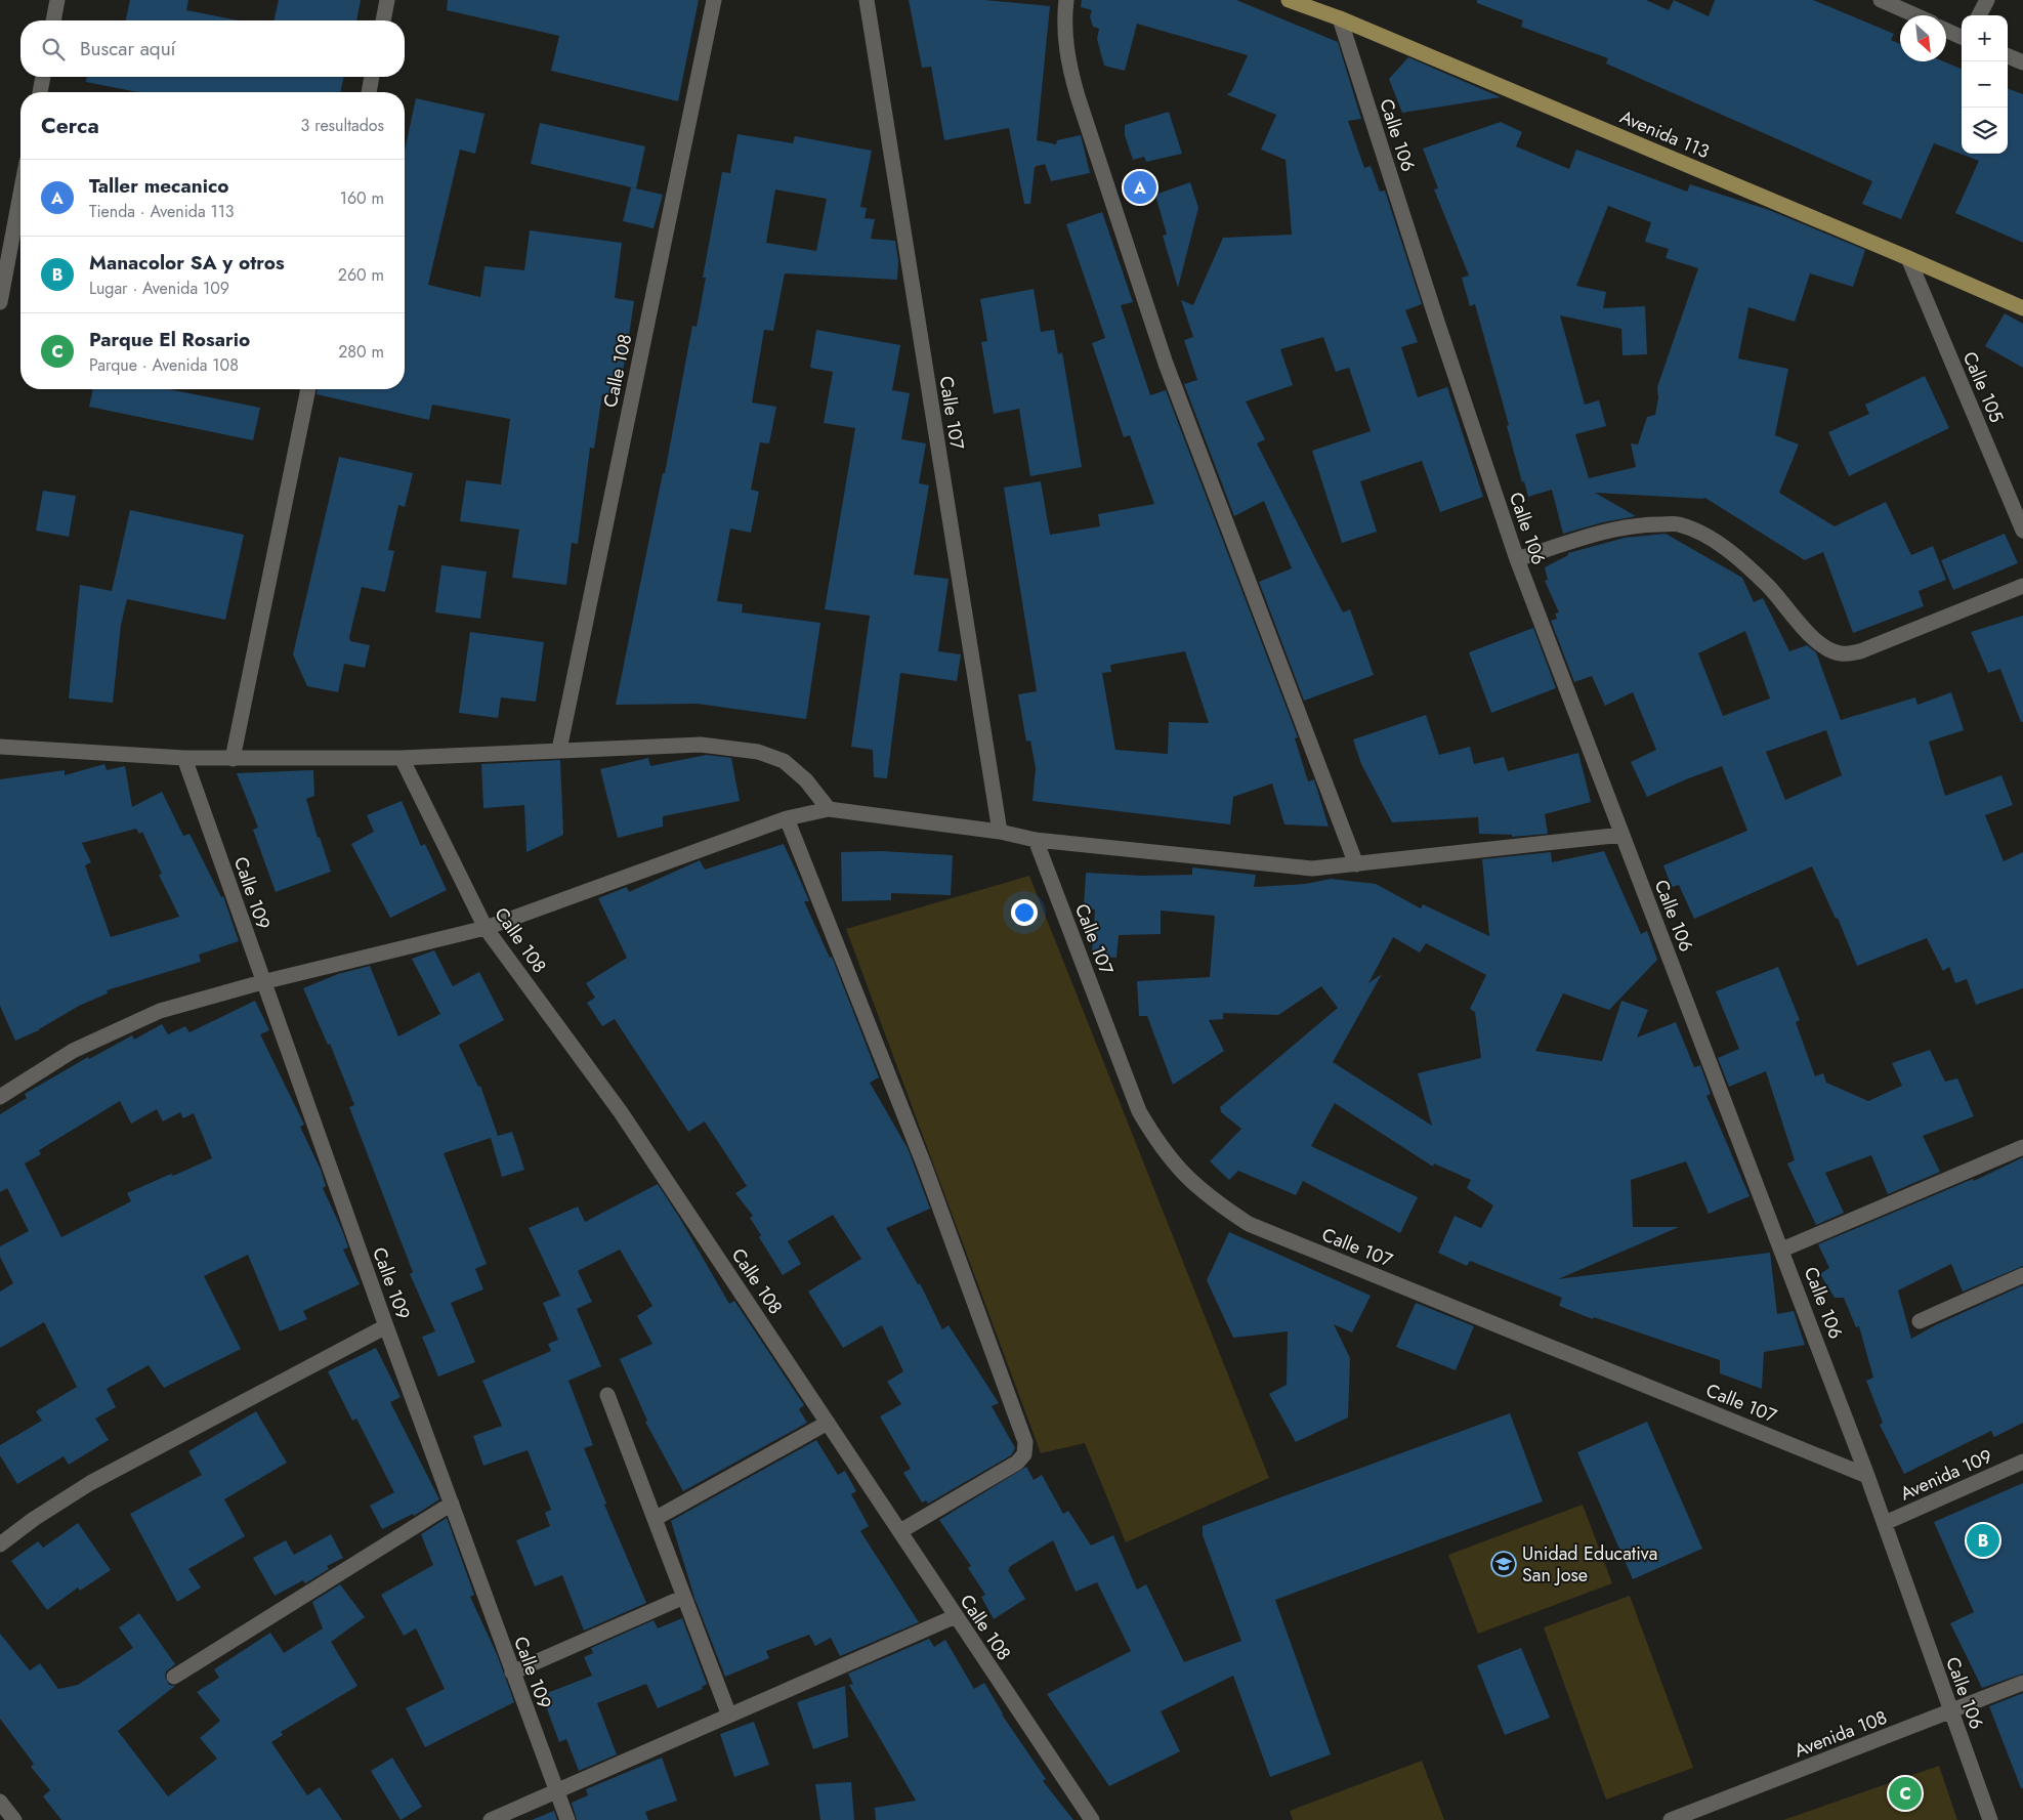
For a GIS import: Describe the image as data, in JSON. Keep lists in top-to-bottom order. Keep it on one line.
{"streets":{"main road":["Avenida 113"],"street":["Calle 106","Calle 108","Calle 105","Calle 107","Calle 109","Avenida 109","Avenida 108"]},"crossings":[["Avenida 113","Calle 106"],["Avenida 113","Calle 105"],["Calle 106","Calle 107"],["Calle 106","Avenida 109"],["Calle 106","Avenida 108"]],"places":{"school or university":["Unidad Educativa San Jose"]},"north":"bottom right","page":{"map_buttons":["+","−"],"search":"Buscar aquí","heading":["Cerca","3 resultados"],"list":[{"mark":"A","name":"Taller mecanico","note":"Tienda · Avenida 113","value":"160 m"},{"mark":"B","name":"Manacolor SA y otros","note":"Lugar · Avenida 109","value":"260 m"},{"mark":"C","name":"Parque El Rosario","note":"Parque · Avenida 108","value":"280 m"}],"pins":["A","B","C"]}}
